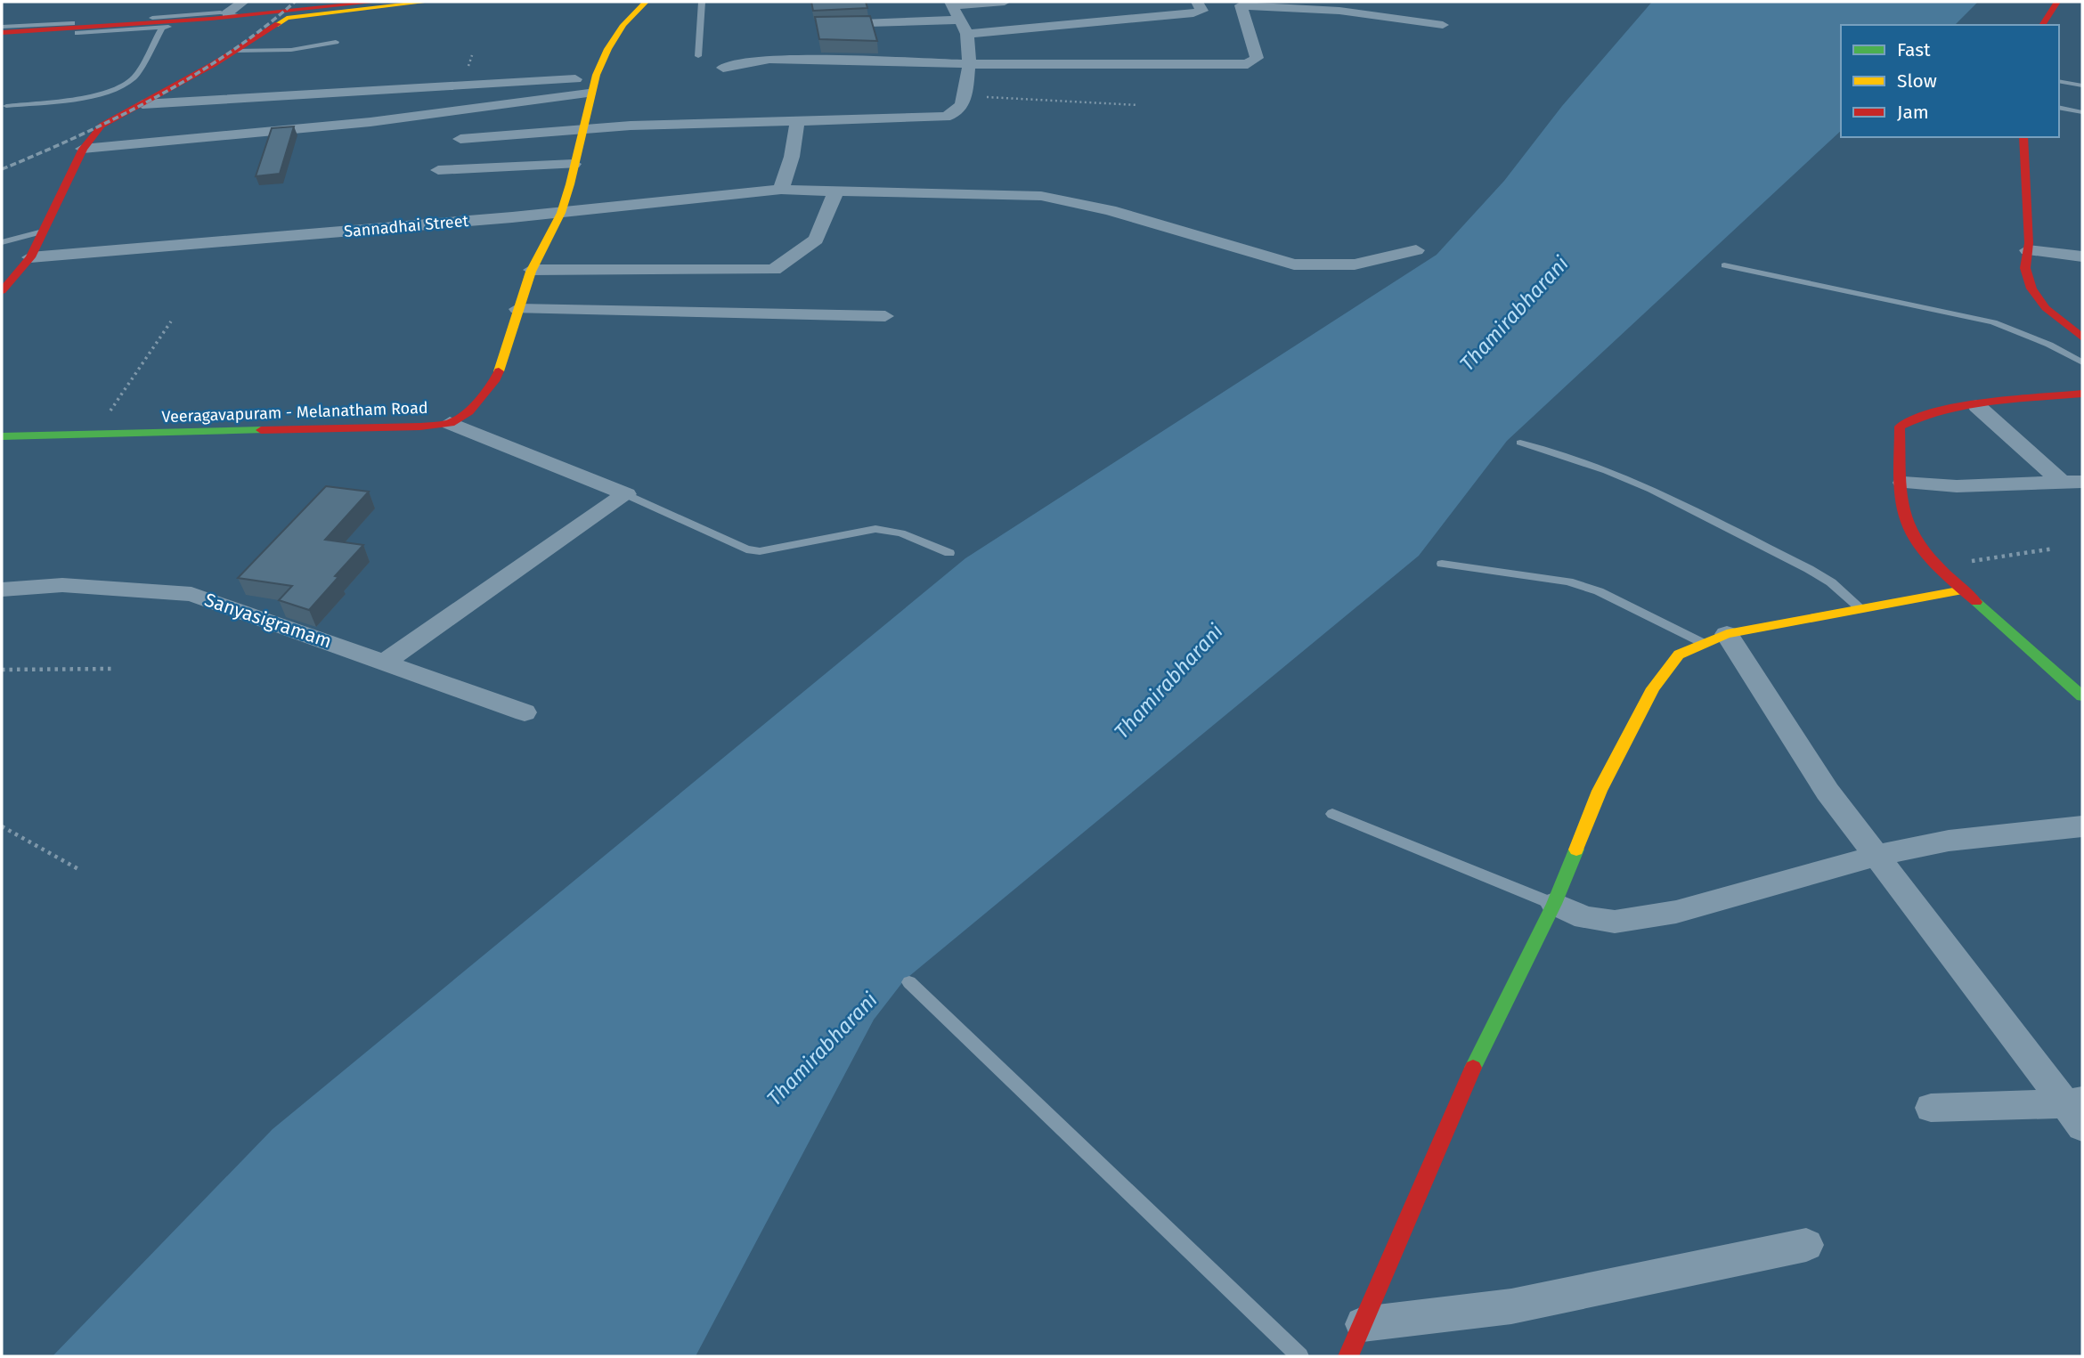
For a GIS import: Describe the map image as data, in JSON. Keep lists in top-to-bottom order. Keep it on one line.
{"streets":{"main road":["Veeragavapuram - Melanatham Road"],"street":["Sannadhai Street","Sanyasigramam"]},"crossings":[["Sannadhai Street","Veeragavapuram - Melanatham Road"]],"water":["Thamirabharani"],"legend":["Fast","Slow","Jam"]}
